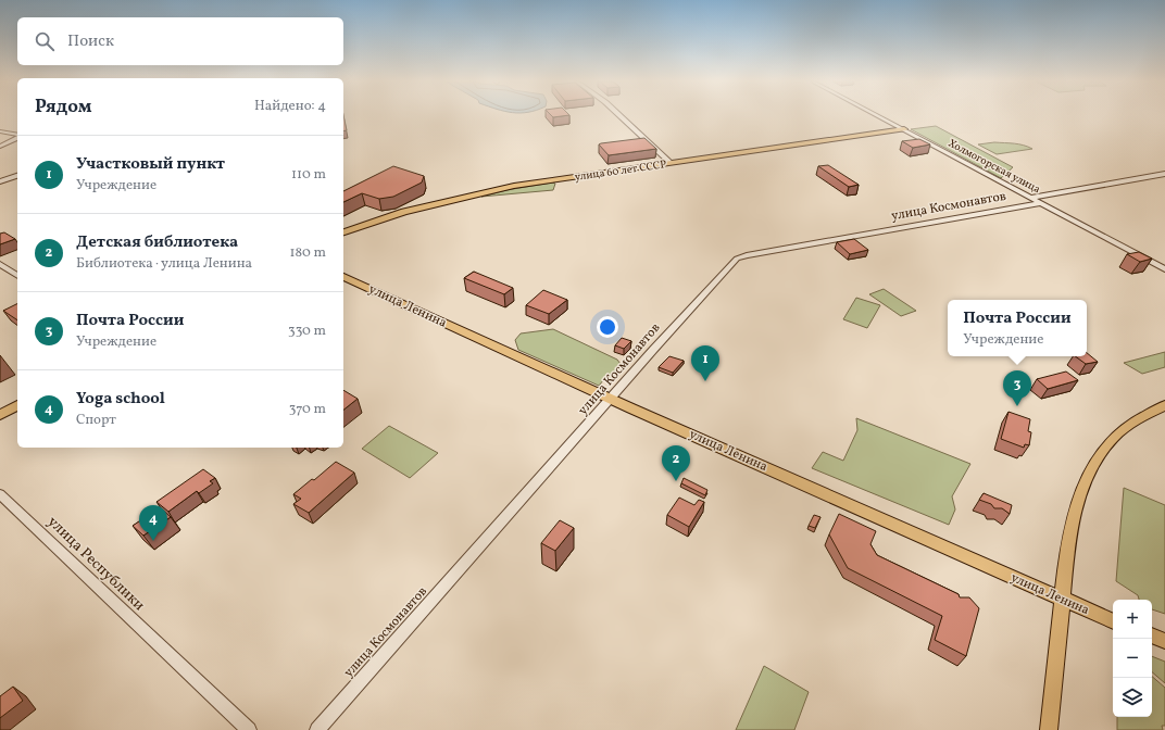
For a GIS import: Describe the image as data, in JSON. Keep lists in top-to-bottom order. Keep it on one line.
{"streets":{"main road":["улица 60 лет СССР","улица Ленина"],"street":["Холмогорская улица","улица Космонавтов","улица Республики"]},"crossings":[["Холмогорская улица","улица 60 лет СССР"],["Холмогорская улица","улица Космонавтов"],["улица Космонавтов","улица Ленина"]],"page":{"search":"Поиск","heading":["Рядом","Найдено: 4"],"list":[{"mark":"1","name":"Участковый пункт","note":"Учреждение","value":"110 m"},{"mark":"2","name":"Детская библиотека","note":"Библиотека · улица Ленина","value":"180 m"},{"mark":"3","name":"Почта России","note":"Учреждение","value":"330 m"},{"mark":"4","name":"Yoga school","note":"Спорт","value":"370 m"}],"popup":["Почта России","Учреждение"],"pins":["1","3","2","4"],"map_buttons":["+","−"]}}
